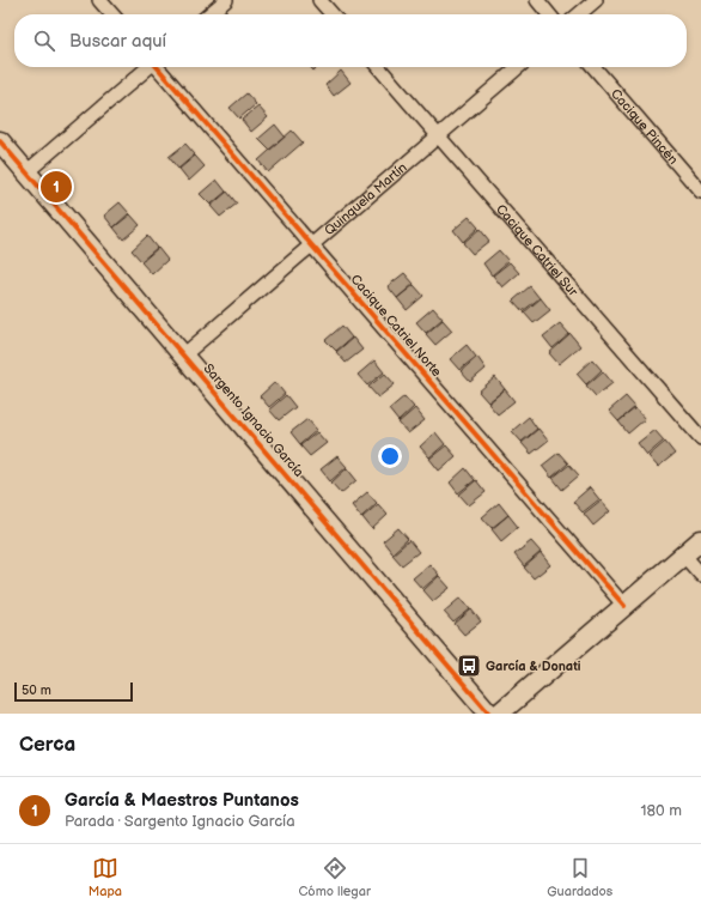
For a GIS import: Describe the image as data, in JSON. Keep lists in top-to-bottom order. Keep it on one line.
{"streets":{"street":["Cacique Pincén","Quinquela Martín","Cacique Catriel Sur","Cacique Catriel Norte","Sargento Ignacio García"]},"crossings":[["Quinquela Martín","Cacique Catriel Sur"],["Quinquela Martín","Cacique Catriel Norte"],["Quinquela Martín","Sargento Ignacio García"]],"places":{"bus stop":["García & Donati"]},"scale_bar":"50 m","page":{"search":"Buscar aquí","pins":"1","scale":"50 m","heading":"Cerca","list":[{"mark":"1","name":"García & Maestros Puntanos","note":"Parada · Sargento Ignacio García","value":"180 m"}],"nav":["Mapa","Cómo llegar","Guardados"]}}
